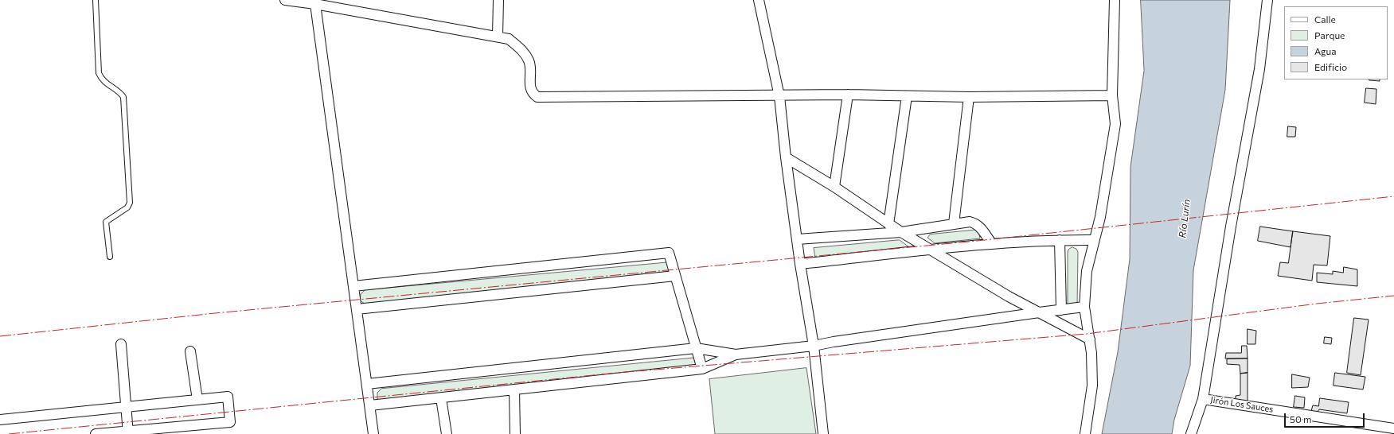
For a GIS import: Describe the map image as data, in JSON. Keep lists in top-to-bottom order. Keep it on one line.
{"streets":{"street":["Jirón Los Sauces"]},"water":["Río Lurín"],"legend":["Calle","Parque","Agua","Edificio"],"scale_bar":"50 m"}
